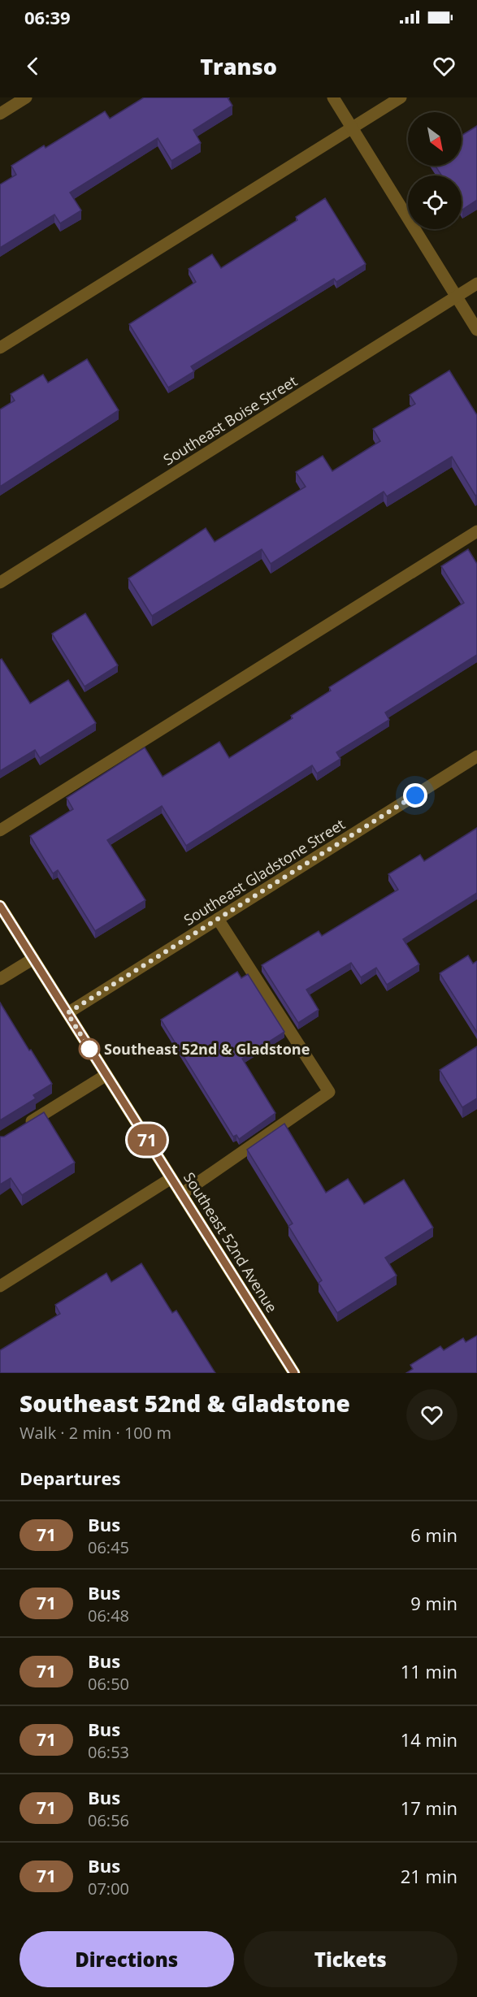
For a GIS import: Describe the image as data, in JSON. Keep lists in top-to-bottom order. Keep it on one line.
{"streets":{"main road":["Southeast 52nd Avenue"],"street":["Southeast Boise Street","Southeast Gladstone Street"]},"crossings":[["Southeast Gladstone Street","Southeast 52nd Avenue"]],"places":["Southeast 52nd & Gladstone"],"lines":["bus line 71"],"north":"bottom right","page":{"status":"06:39","header":"Transo","on_map":"71","heading":[["Southeast 52nd & Gladstone","Walk · 2 min · 100 m"],"Departures"],"list":[{"mark":"71","name":"Bus","note":"06:45","value":"6 min"},{"mark":"71","name":"Bus","note":"06:48","value":"9 min"},{"mark":"71","name":"Bus","note":"06:50","value":"11 min"},{"mark":"71","name":"Bus","note":"06:53","value":"14 min"},{"mark":"71","name":"Bus","note":"06:56","value":"17 min"},{"mark":"71","name":"Bus","note":"07:00","value":"21 min"}],"buttons":["Directions","Tickets"]}}
